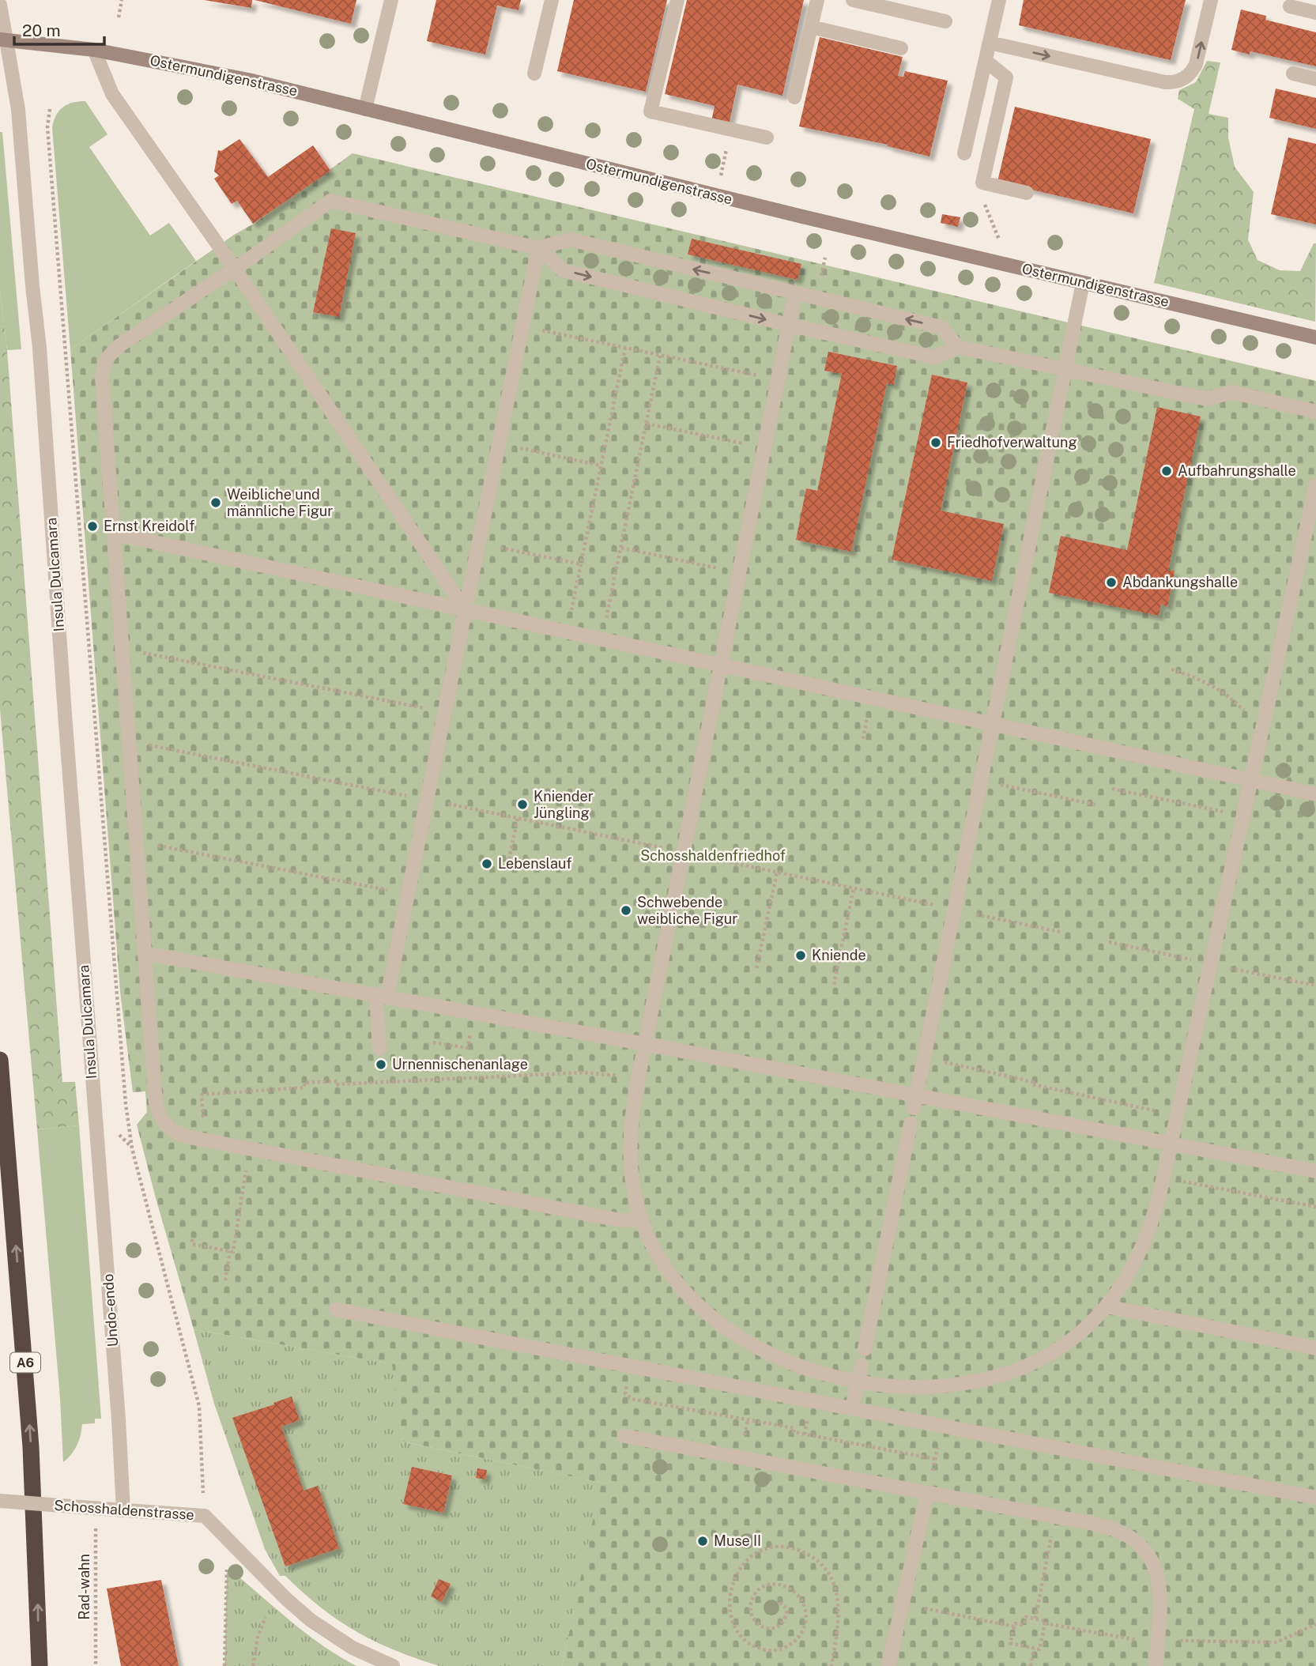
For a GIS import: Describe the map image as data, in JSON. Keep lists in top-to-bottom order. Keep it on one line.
{"streets":{"highway":["A6"],"main road":["Ostermundigenstrasse"],"street":["Insula Dulcamara","Undo-endo","Schosshaldenstrasse"],"path":["Rad-wahn"]},"crossings":[["Ostermundigenstrasse","Insula Dulcamara"],["Insula Dulcamara","Undo-endo"],["Undo-endo","Schosshaldenstrasse"],["Schosshaldenstrasse","Rad-wahn"]],"parks":["Schosshaldenfriedhof"],"places":["Friedhofverwaltung","Aufbahrungshalle","Weibliche und männliche Figur","Ernst Kreidolf","Abdankungshalle","Kniender Jüngling","Lebenslauf","Schwebende weibliche Figur","Kniende","Urnennischenanlage","Muse II"],"scale_bar":"20 m"}
